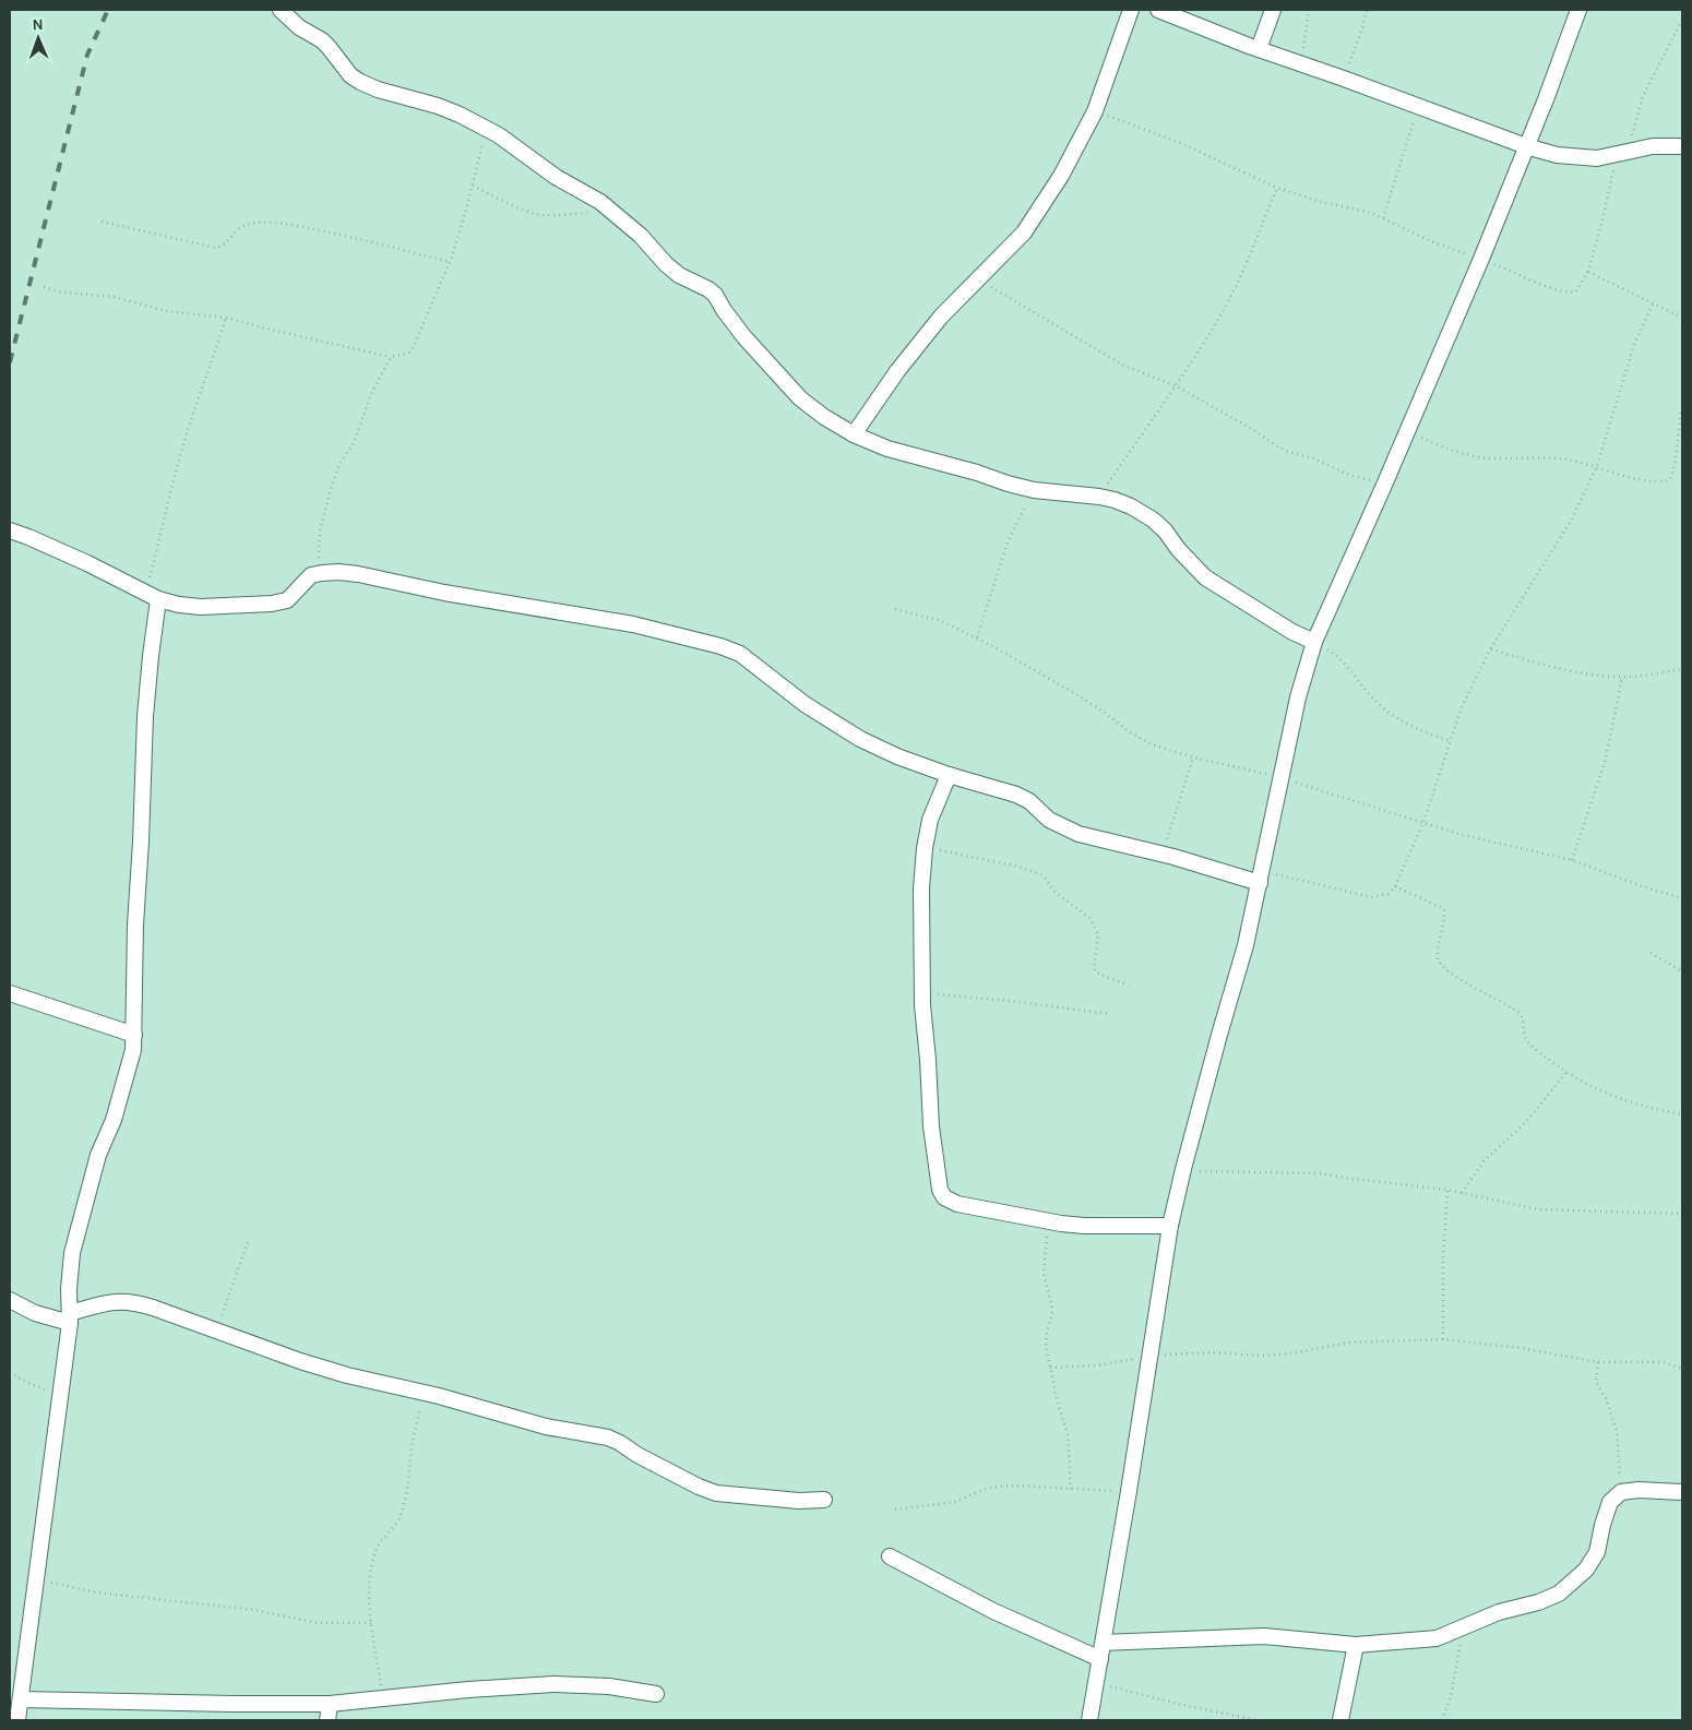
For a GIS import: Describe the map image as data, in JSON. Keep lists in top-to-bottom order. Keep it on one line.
{"north":"top"}
